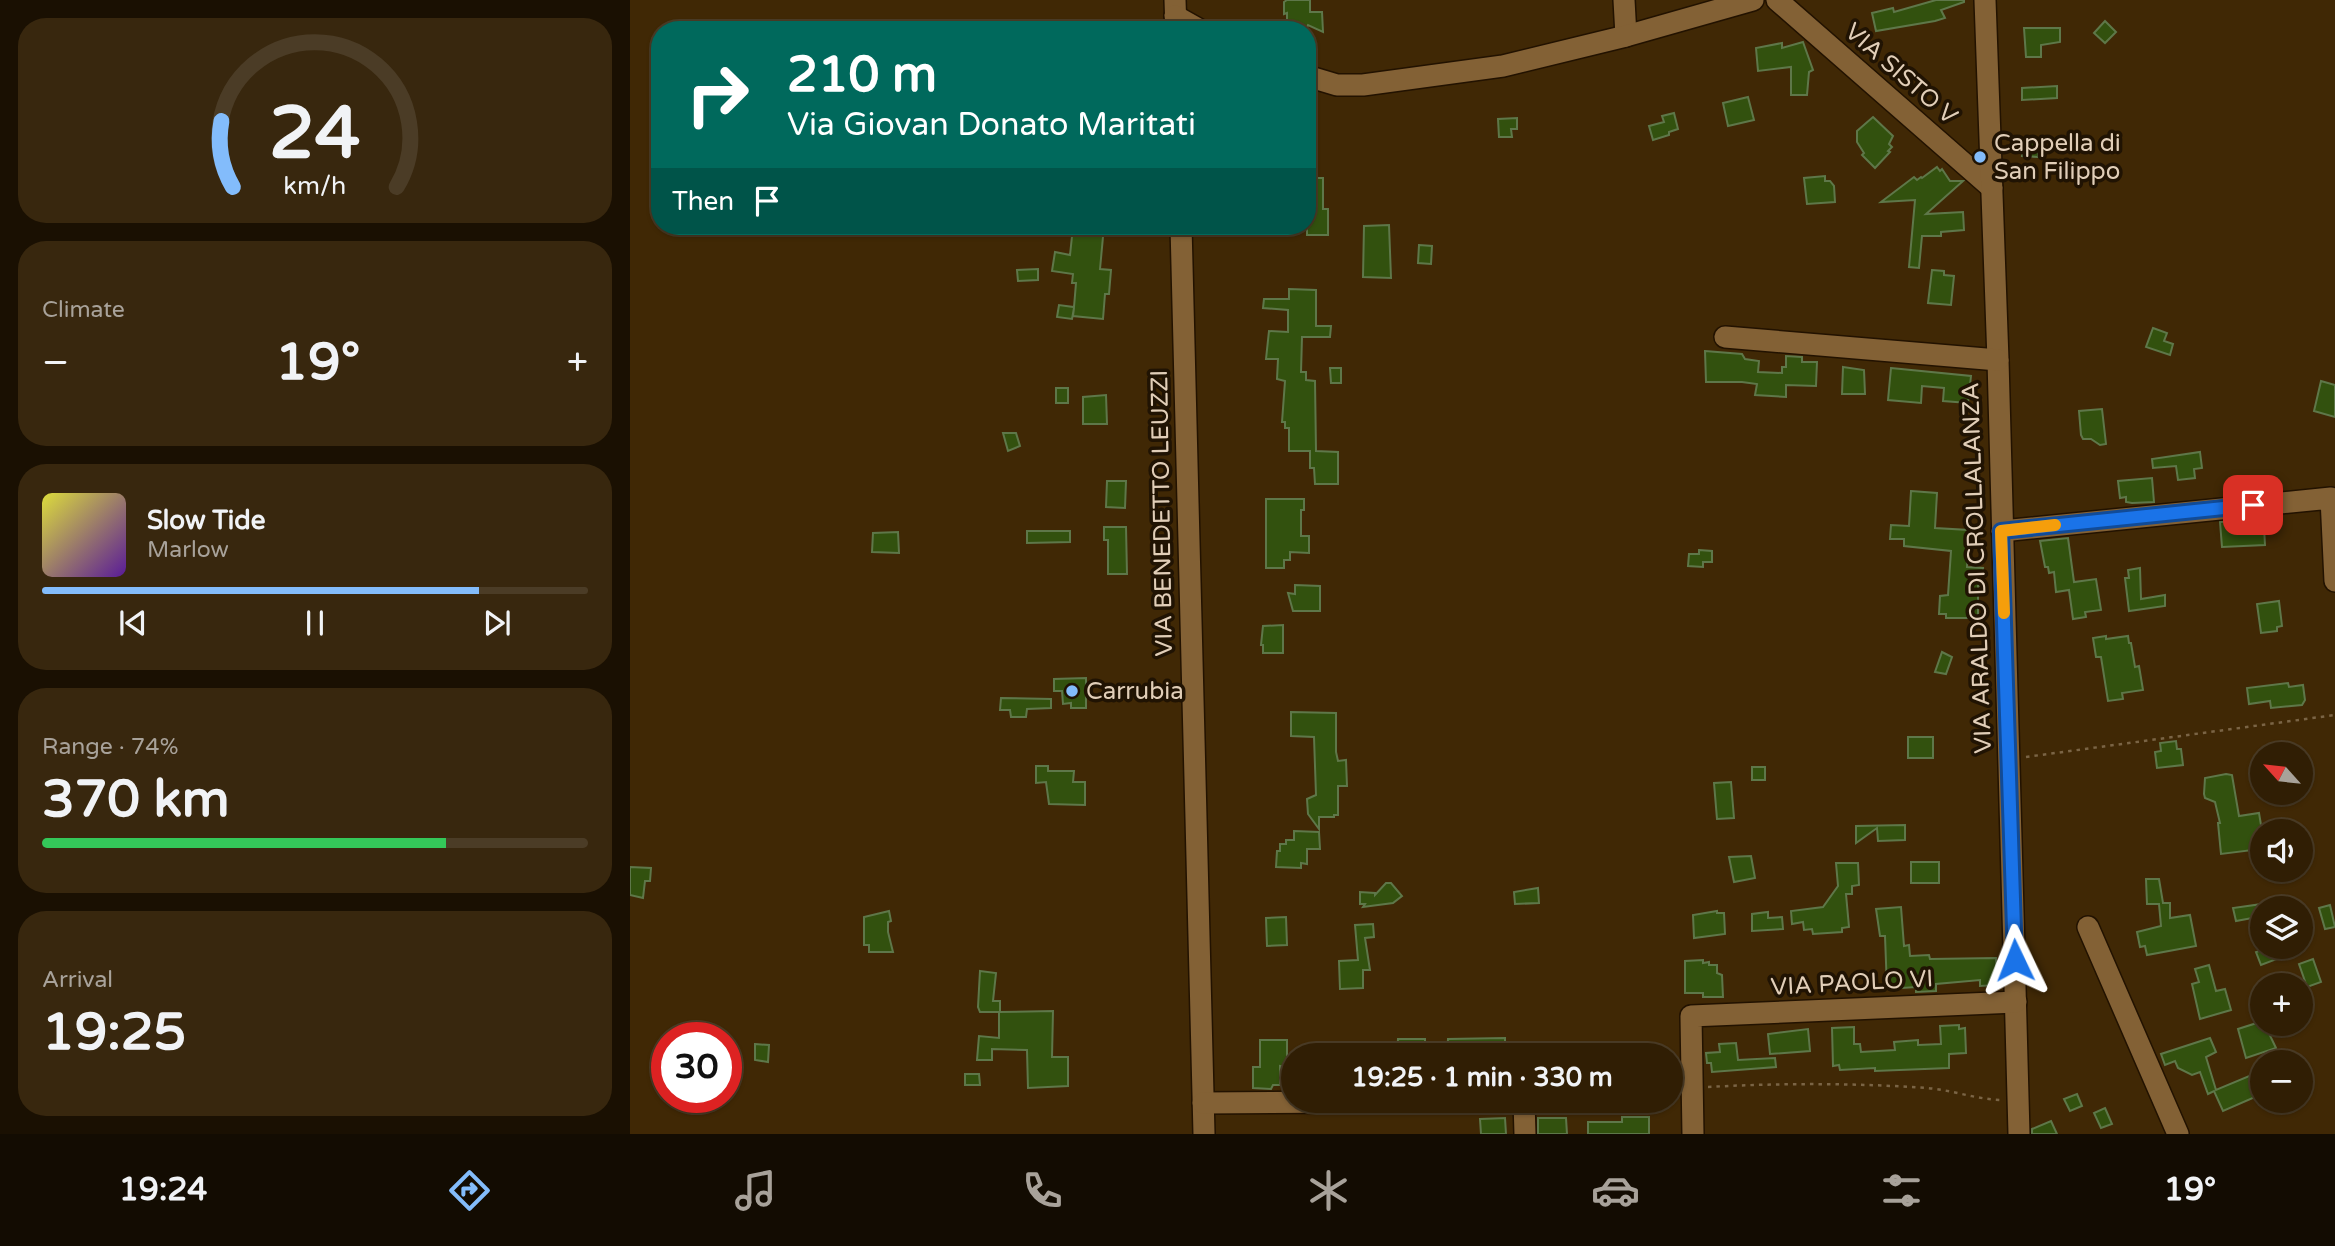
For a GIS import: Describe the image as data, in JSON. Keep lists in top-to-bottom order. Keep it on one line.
{"streets":{"street":["VIA SISTO V","VIA BENEDETTO LEUZZI","VIA ARALDO DI CROLLALANZA","VIA PAOLO VI"]},"crossings":[["VIA SISTO V","VIA ARALDO DI CROLLALANZA"],["VIA ARALDO DI CROLLALANZA","VIA PAOLO VI"]],"places":["Cappella di San Filippo","Carrubia"],"north":"top left","page":{"turn":["210 m","Via Giovan Donato Maritati"],"then":"Then","tile":["Climate",["Range · 74%","370 km"],["Arrival","19:25"]],"heat":["−","19°","+"],"song":["Slow Tide","Marlow"],"map_buttons":["+","−"],"limit":"30","trip":"19:25 · 1 min · 330 m","tabs":["19:24","19°"],"gauge":["24","km/h"]}}
